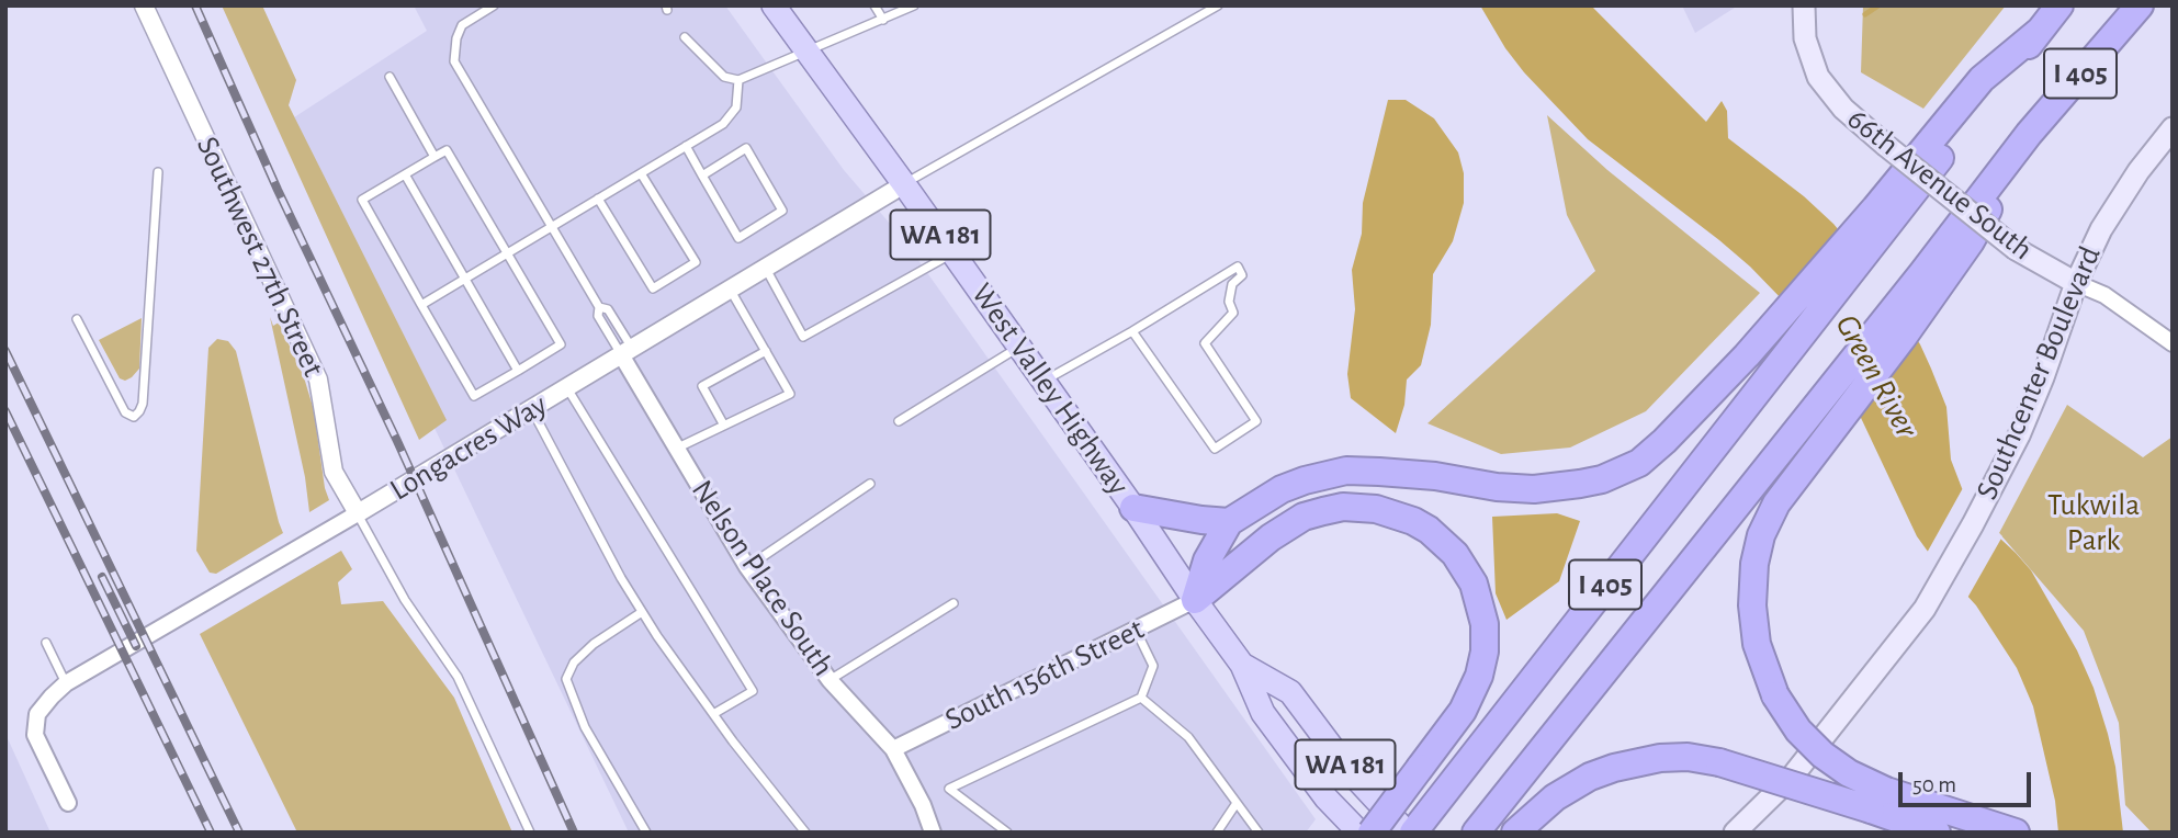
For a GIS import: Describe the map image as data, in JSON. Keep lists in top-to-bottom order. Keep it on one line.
{"streets":{"highway":["I 405"],"main road":["66th Avenue South","WA 181","Southcenter Boulevard","West Valley Highway"],"street":["Southwest 27th Street","Longacres Way","Nelson Place South","South 156th Street"]},"crossings":[["66th Avenue South","Southcenter Boulevard"],["Southwest 27th Street","Longacres Way"],["West Valley Highway","Longacres Way"],["West Valley Highway","South 156th Street"],["Longacres Way","Nelson Place South"],["Nelson Place South","South 156th Street"]],"water":["Green River"],"parks":["Tukwila Park"],"scale_bar":"50 m"}
